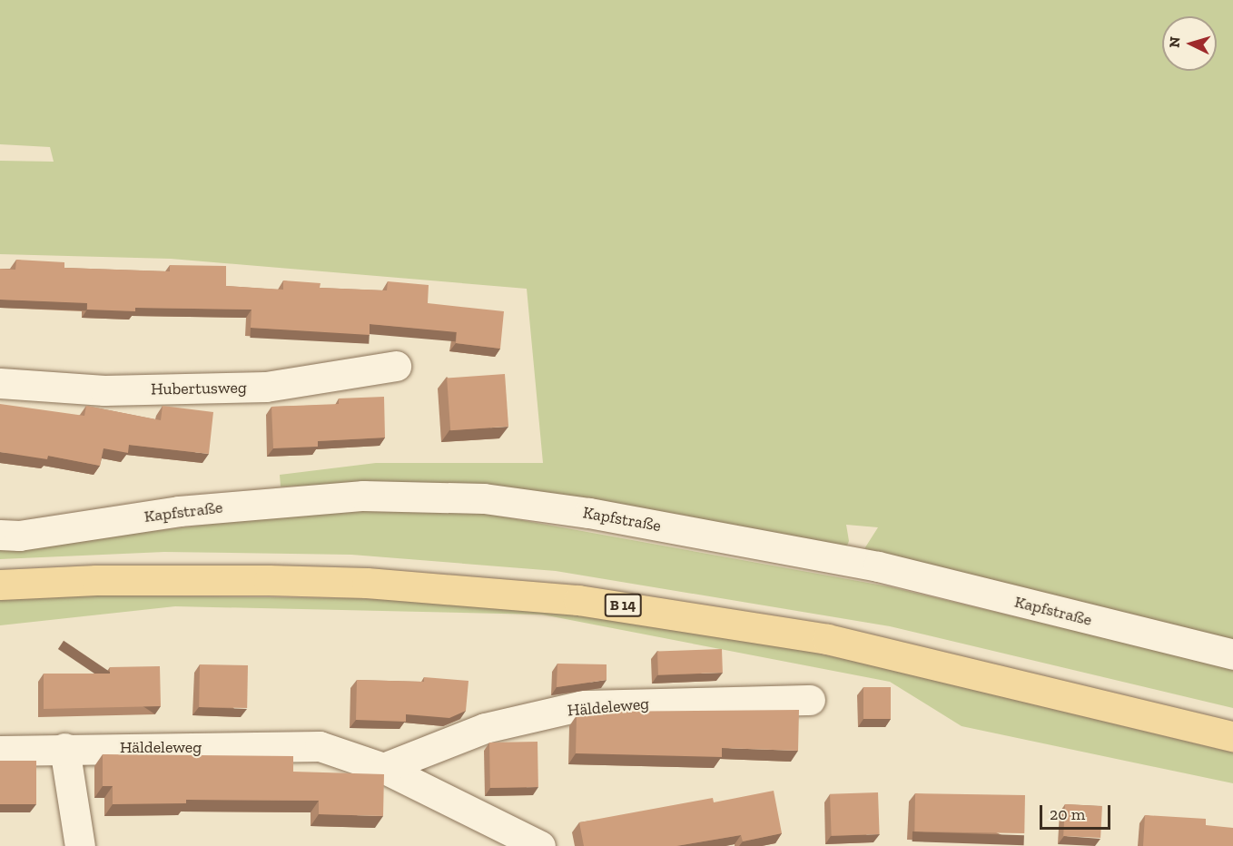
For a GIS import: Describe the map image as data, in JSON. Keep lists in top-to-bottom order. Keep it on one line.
{"streets":{"main road":["B 14"],"street":["Hubertusweg","Kapfstraße","Häldeleweg"]},"scale_bar":"20 m","north":"left"}
